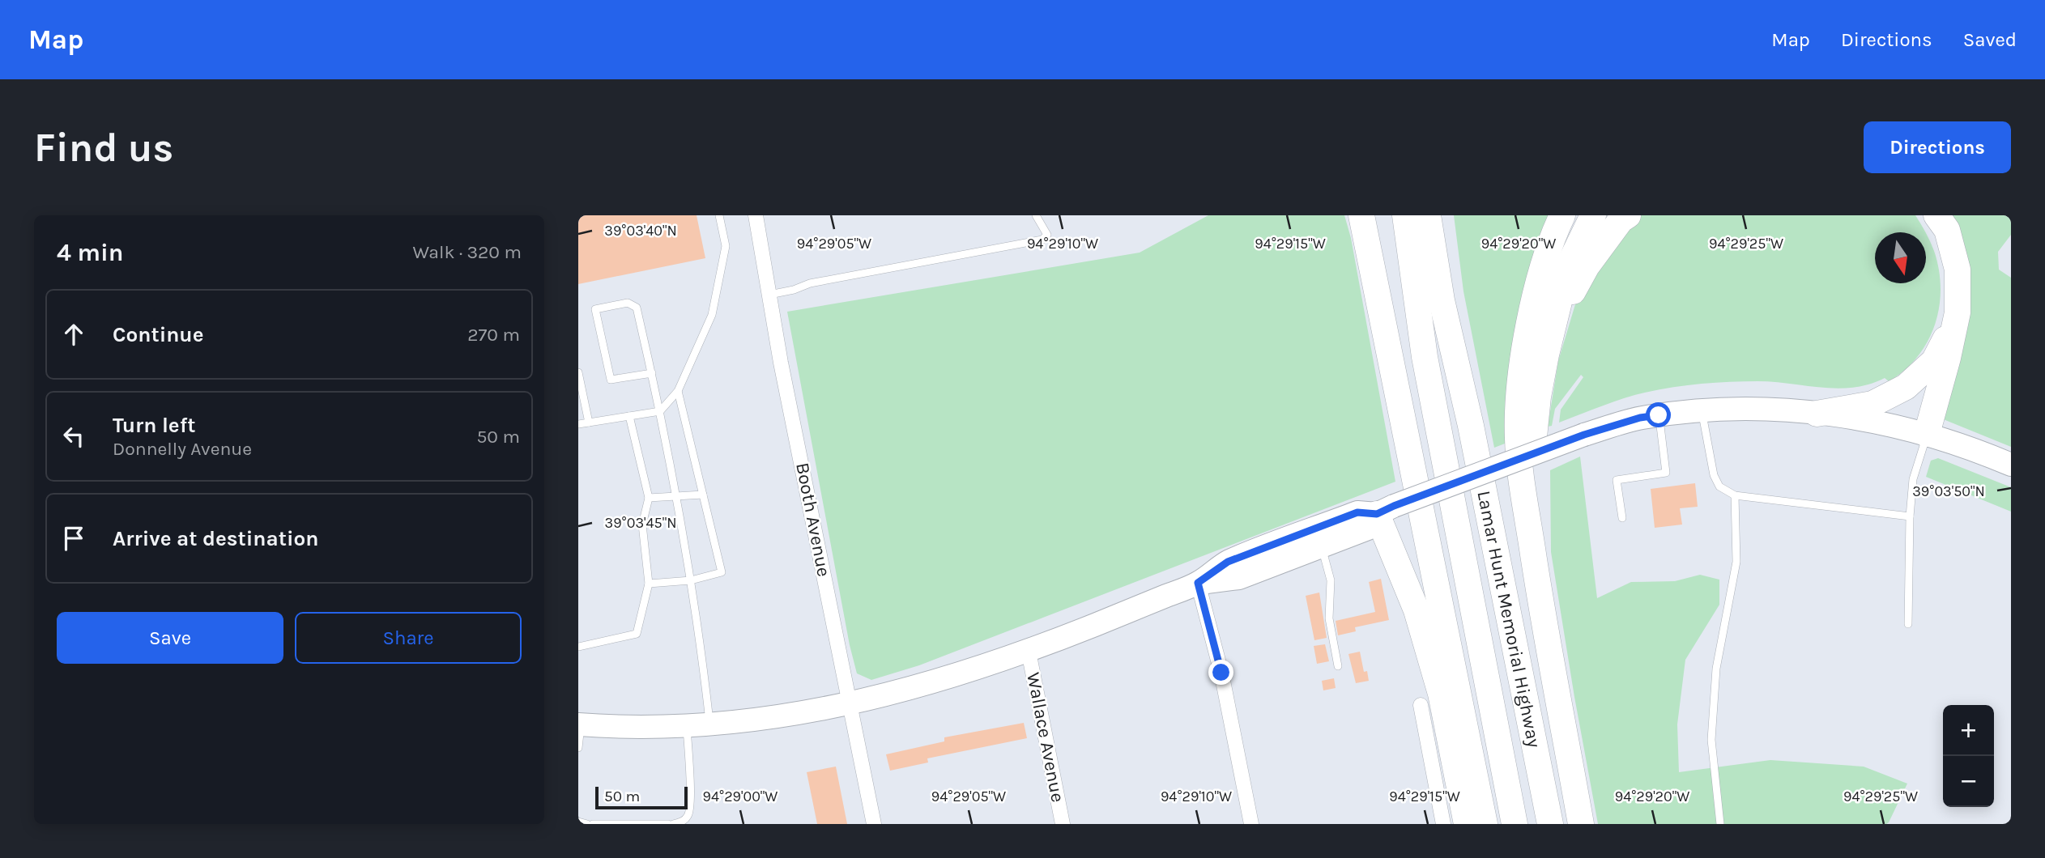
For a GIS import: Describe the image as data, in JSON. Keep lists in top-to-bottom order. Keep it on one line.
{"streets":{"highway":["Lamar Hunt Memorial Highway"],"street":["Booth Avenue","Wallace Avenue"]},"scale_bar":"50 m","north":"bottom","page":{"header":"Map","nav":["Map","Directions","Saved"],"buttons":["Directions",["Save","Share"]],"title":"Find us","heading":["4 min","Walk · 320 m"],"list":[["Continue","270 m"],["Turn left","Donnelly Avenue","50 m"],"Arrive at destination"],"map_buttons":["+","−"],"scale":"50 m"},"coordinates":["39°03'40\"N","94°29'05\"W","94°29'10\"W","94°29'15\"W","94°29'20\"W","94°29'25\"W","39°03'50\"N","39°03'45\"N","94°29'00\"W"]}
